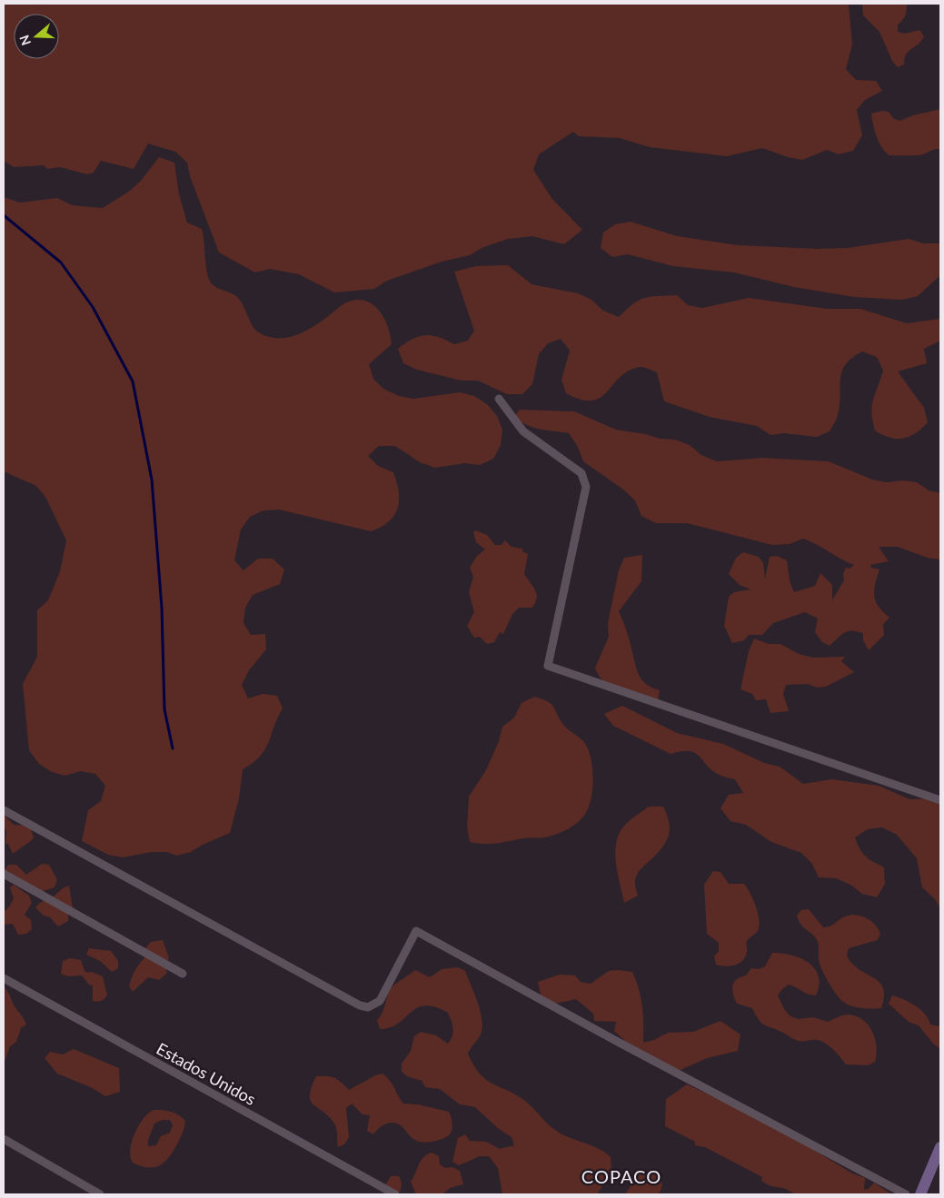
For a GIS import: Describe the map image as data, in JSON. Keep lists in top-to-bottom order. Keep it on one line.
{"streets":{"street":["Estados Unidos"]},"districts":["COPACO"],"north":"left"}
